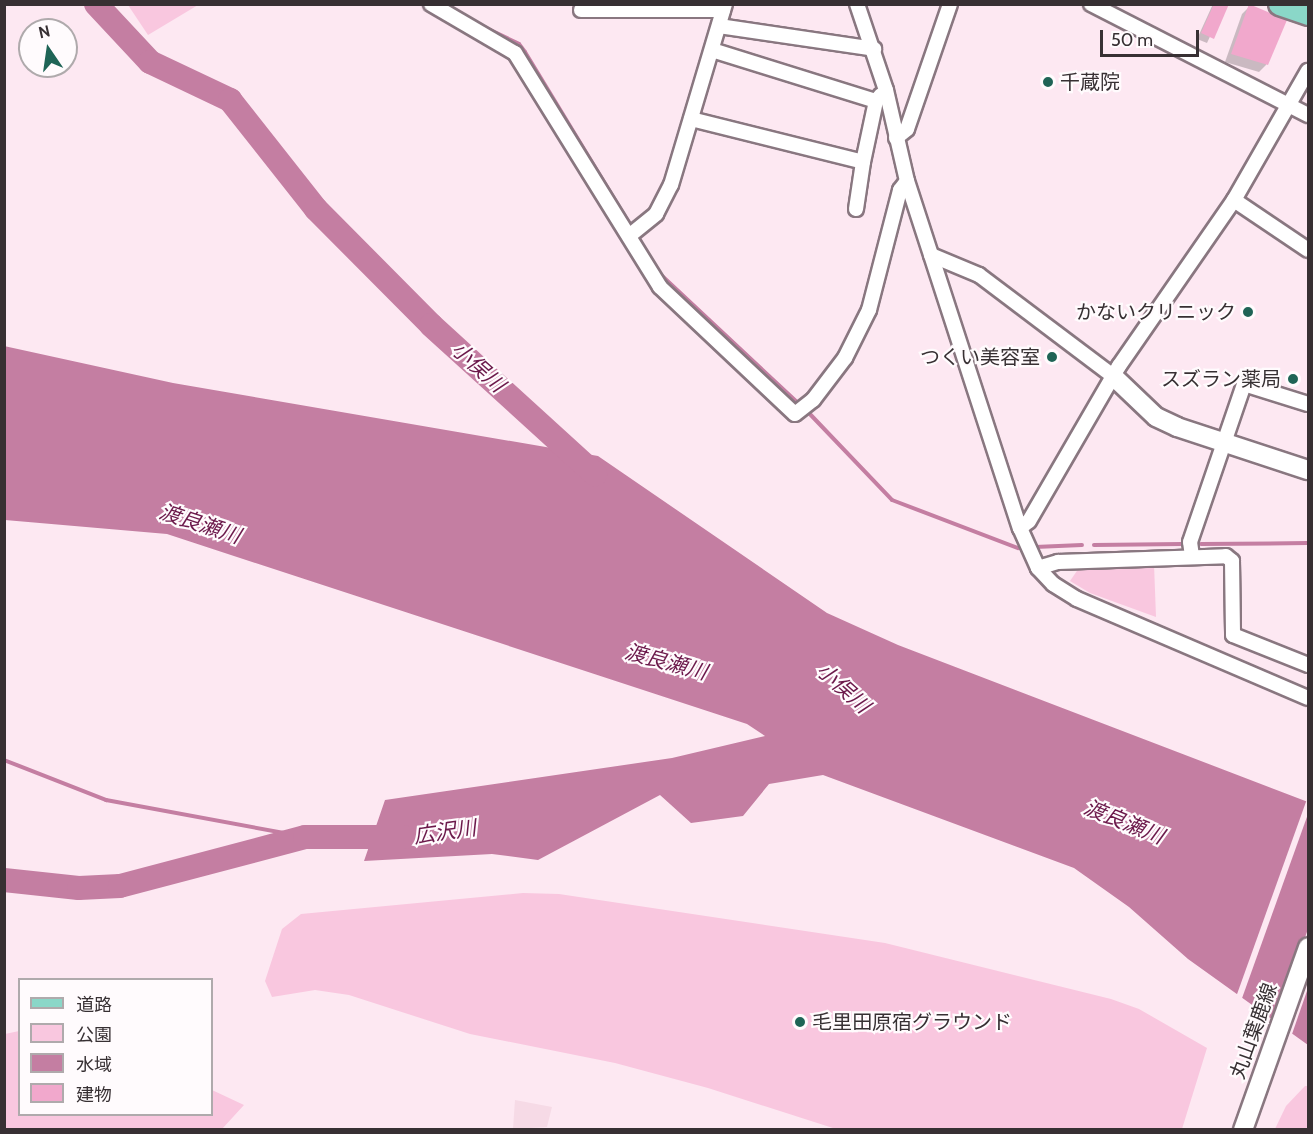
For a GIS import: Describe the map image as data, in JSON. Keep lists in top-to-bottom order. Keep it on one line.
{"streets":{"street":["丸山葉鹿線"]},"water":["小俣川","渡良瀬川","広沢川"],"places":["千蔵院","かないクリニック","つくい美容室","スズラン薬局","毛里田原宿グラウンド"],"legend":["道路","公園","水域","建物"],"scale_bar":"50 m","north":"top"}
